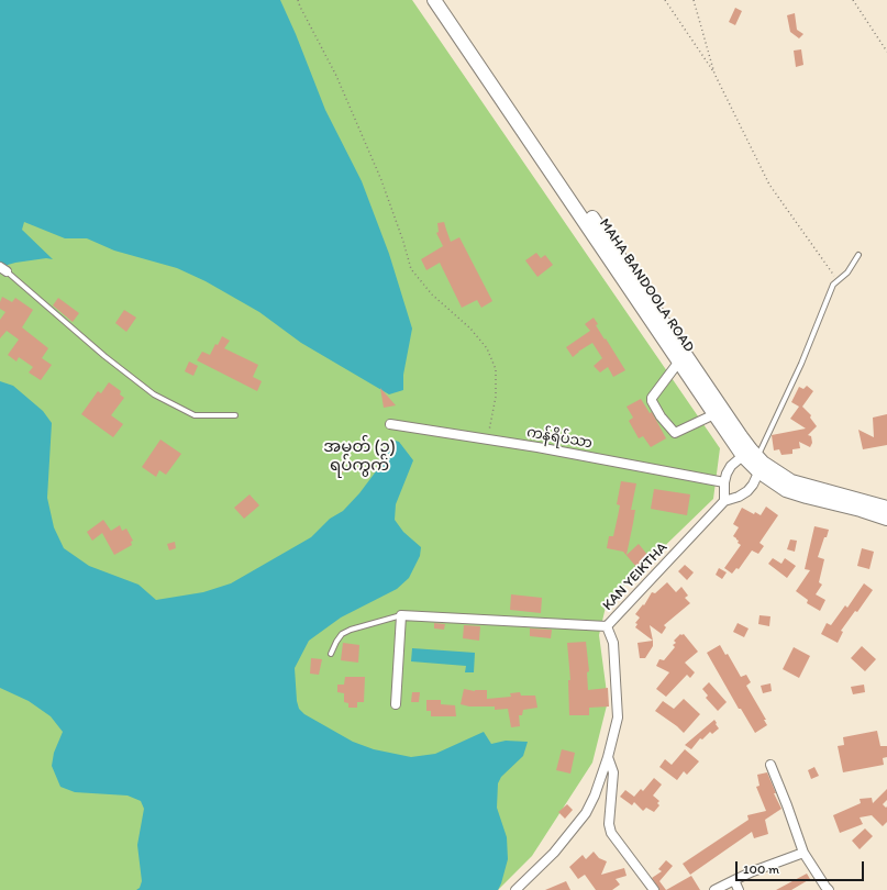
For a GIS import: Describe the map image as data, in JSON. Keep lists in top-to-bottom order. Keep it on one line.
{"streets":{"main road":["MAHA BANDOOLA ROAD"],"street":["ကန်ရိပ်သာ","KAN YEIKTHA"]},"districts":["အမှတ် (၃) ရပ်ကွက်"],"scale_bar":"100 m"}
